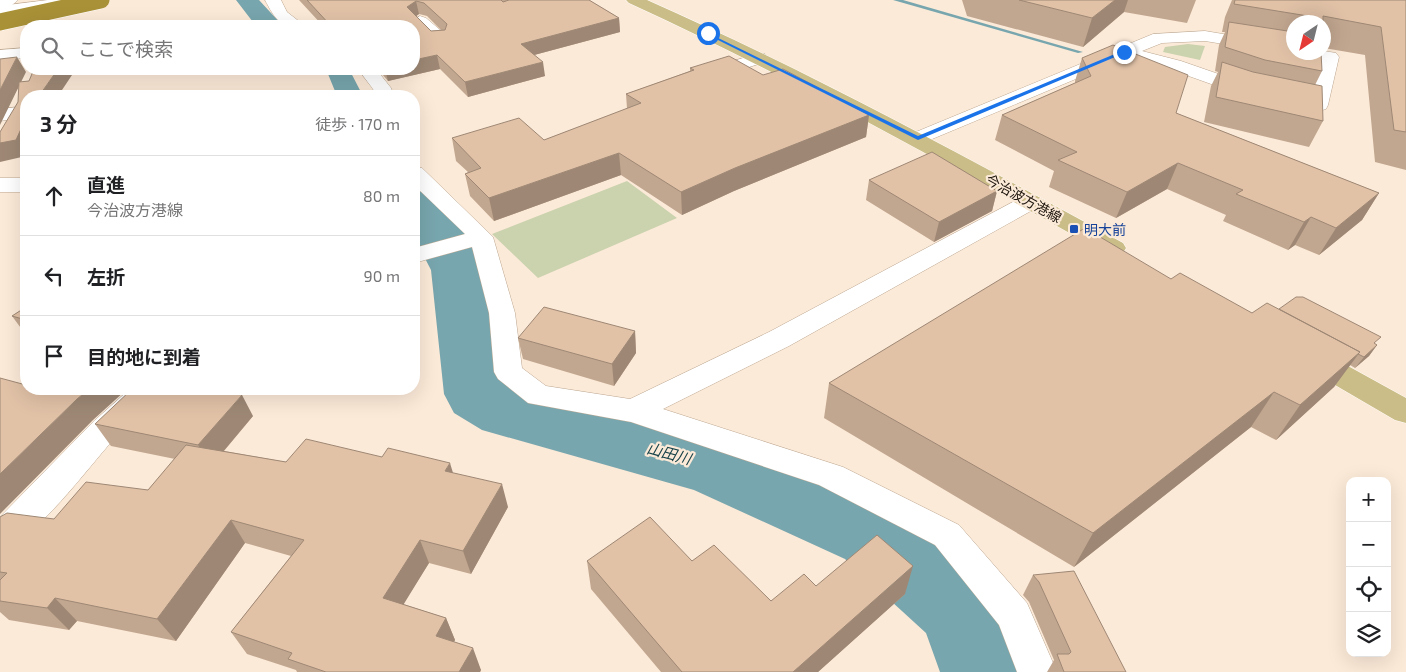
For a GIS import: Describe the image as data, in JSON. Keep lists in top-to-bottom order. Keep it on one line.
{"streets":{"main road":["今治波方港線"]},"water":["山田川"],"places":{"transit":["明大前"]},"north":"bottom left","page":{"search":"ここで検索","heading":["3 分","徒歩 · 170 m"],"list":[["直進","今治波方港線","80 m"],["左折","90 m"],"目的地に到着"],"map_buttons":["+","−"]}}
